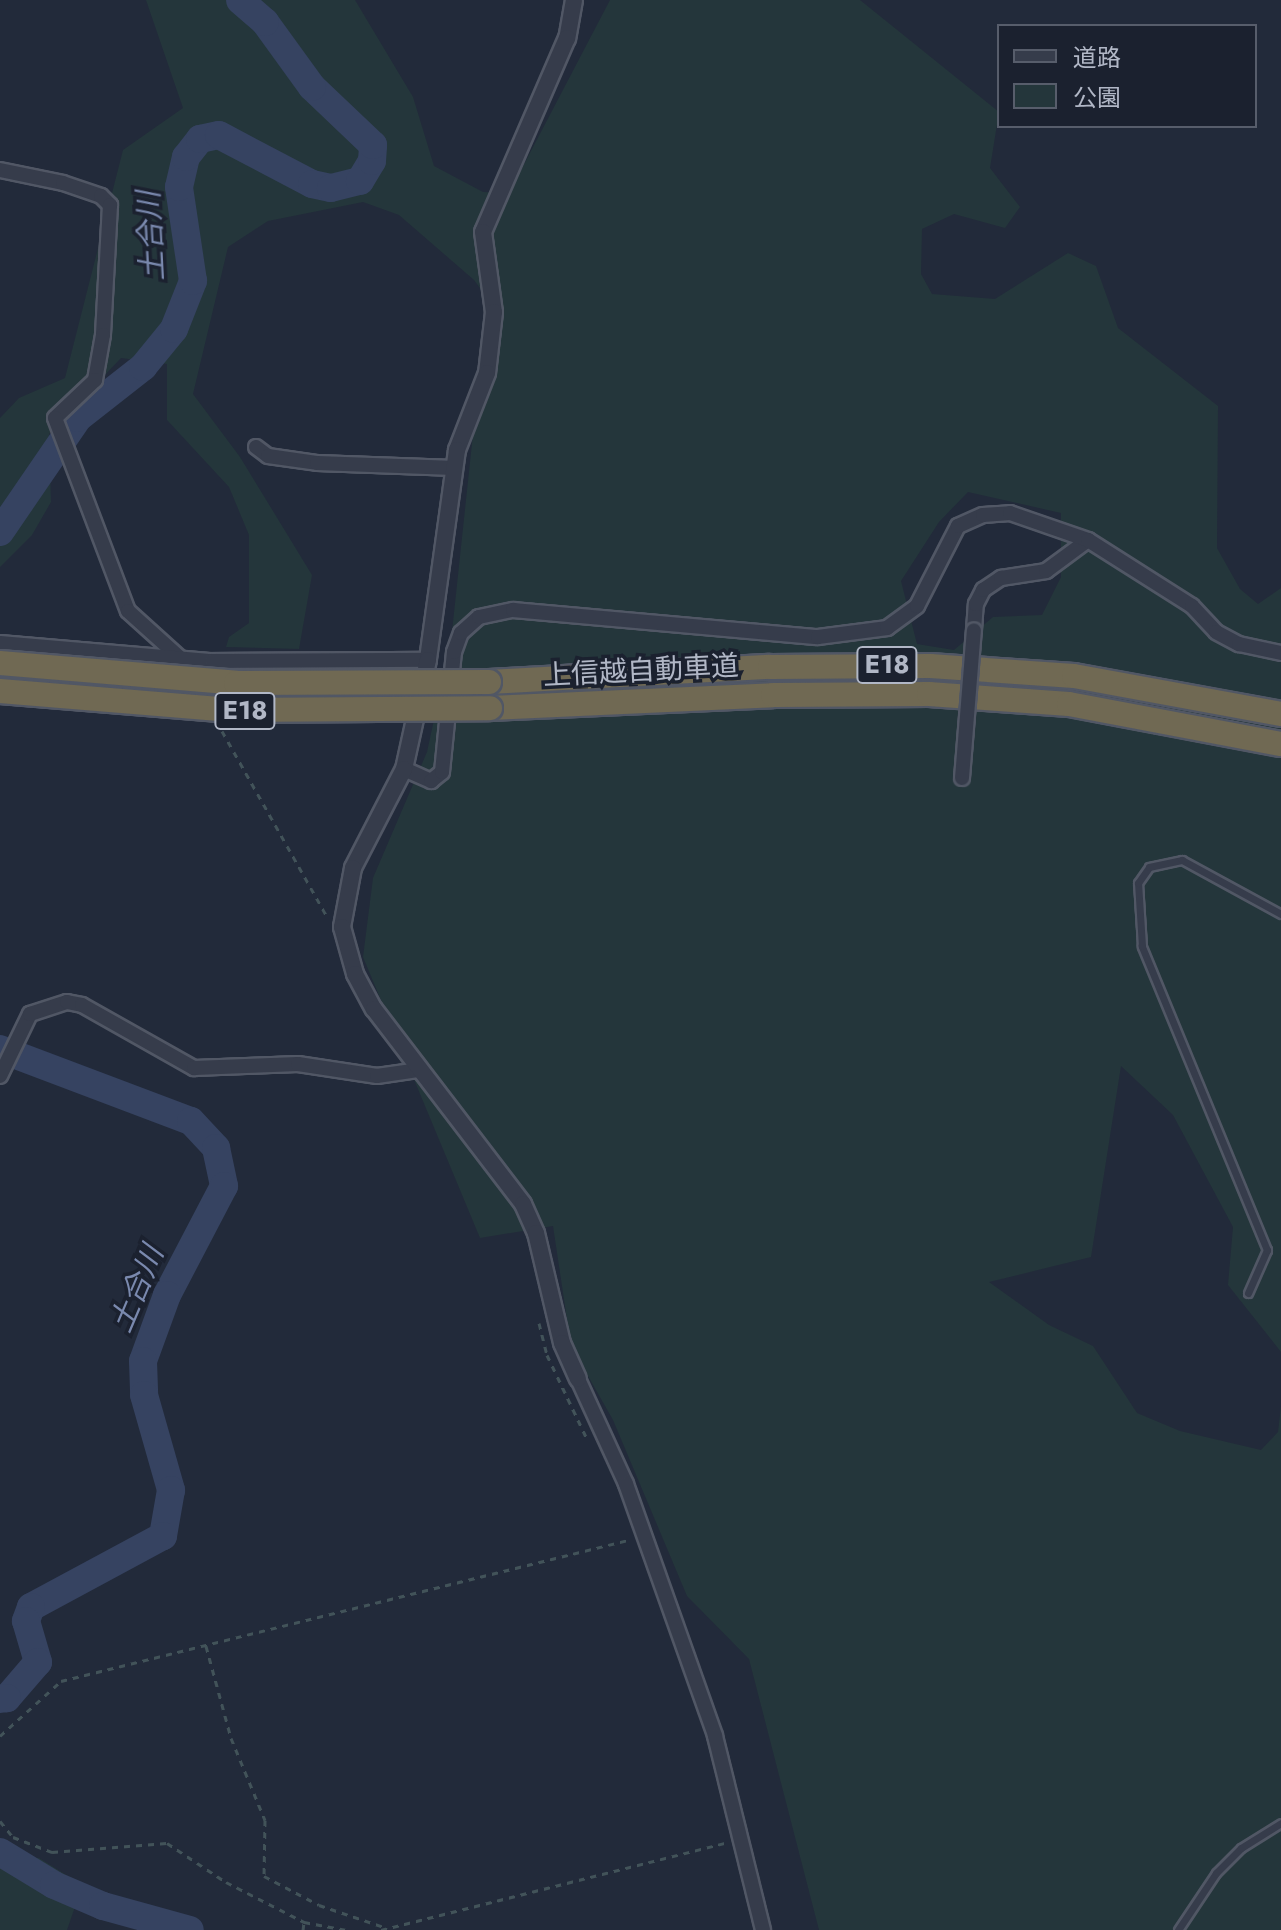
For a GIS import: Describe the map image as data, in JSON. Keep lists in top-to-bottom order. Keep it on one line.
{"streets":{"highway":["E18","上信越自動車道"]},"water":["土合川"],"legend":["道路","公園"]}
